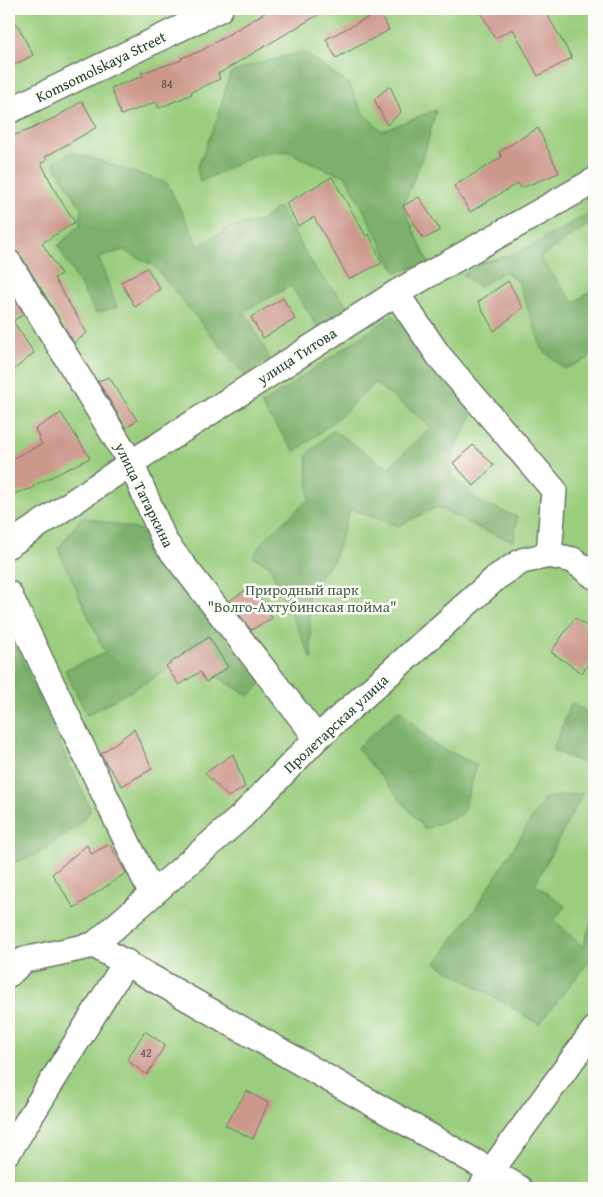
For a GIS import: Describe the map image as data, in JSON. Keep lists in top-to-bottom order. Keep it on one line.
{"streets":{"street":["Komsomolskaya Street","улица Титова","улица Татаркина","Пролетарская улица"]},"crossings":[["улица Титова","улица Татаркина"],["улица Татаркина","Пролетарская улица"]],"parks":["Природный парк \"Волго-Ахтубинская пойма\""],"house_numbers":["84","42"]}
